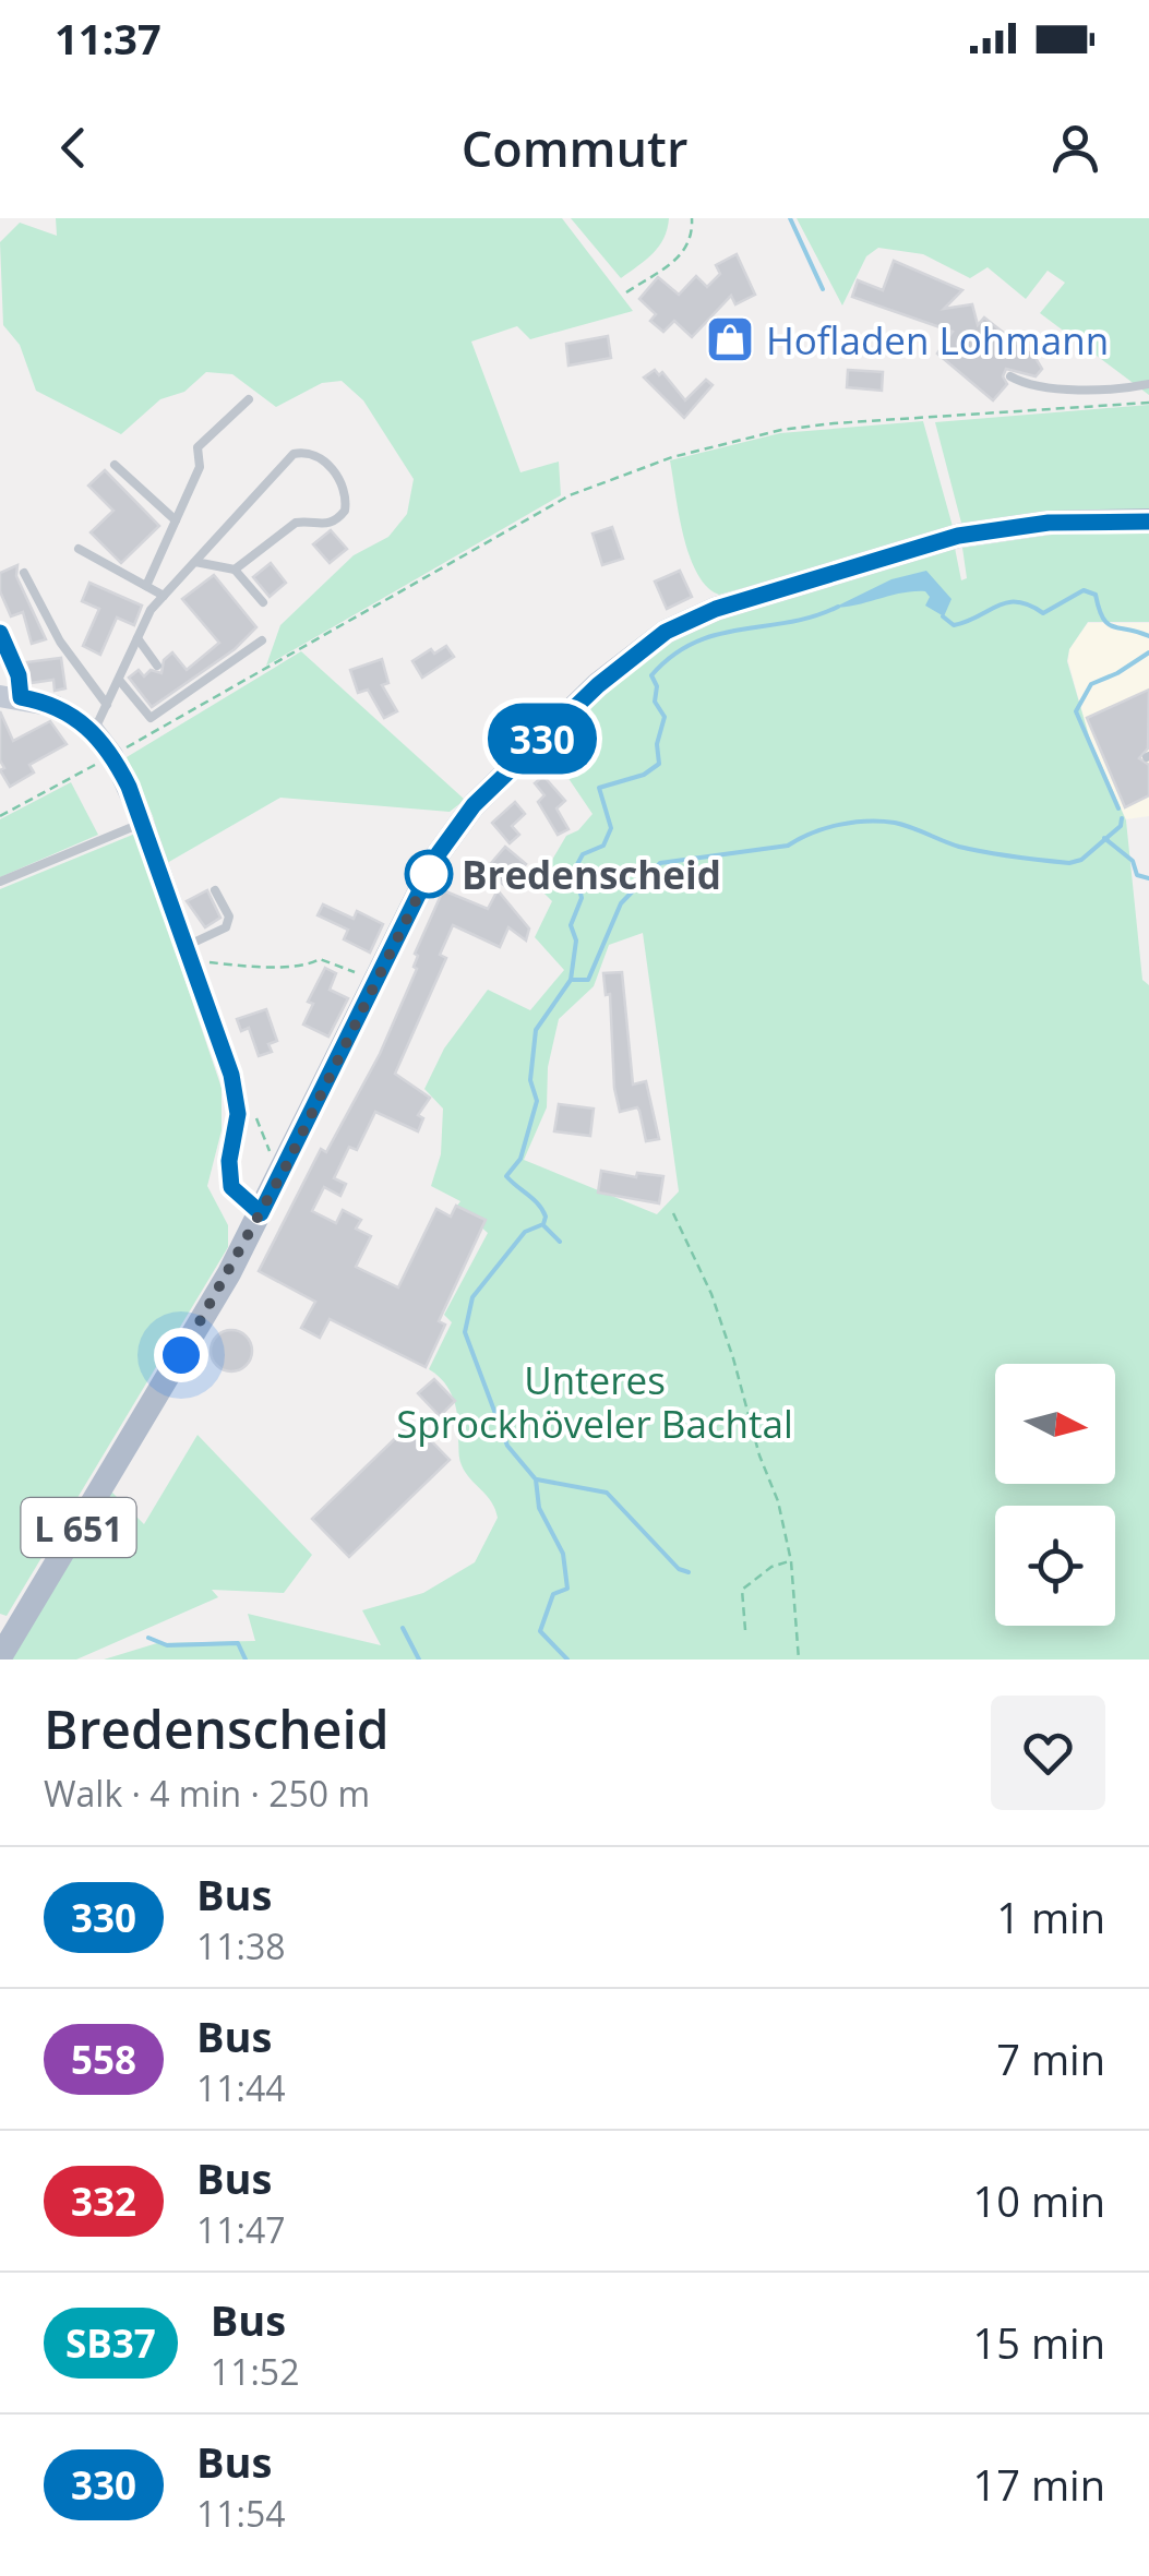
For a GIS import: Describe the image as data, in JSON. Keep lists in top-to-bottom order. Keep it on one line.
{"streets":{"main road":["L 651"]},"parks":["Unteres Sprockhöveler Bachtal"],"places":{"shop":["Hofladen Lohmann"],"other":["Bredenscheid"]},"lines":["bus line 330"],"north":"right","page":{"status":"11:37","header":"Commutr","on_map":"330","heading":["Bredenscheid","Walk · 4 min · 250 m"],"list":[{"mark":"330","name":"Bus","note":"11:38","value":"1 min"},{"mark":"558","name":"Bus","note":"11:44","value":"7 min"},{"mark":"332","name":"Bus","note":"11:47","value":"10 min"},{"mark":"SB37","name":"Bus","note":"11:52","value":"15 min"},{"mark":"330","name":"Bus","note":"11:54","value":"17 min"}]}}
